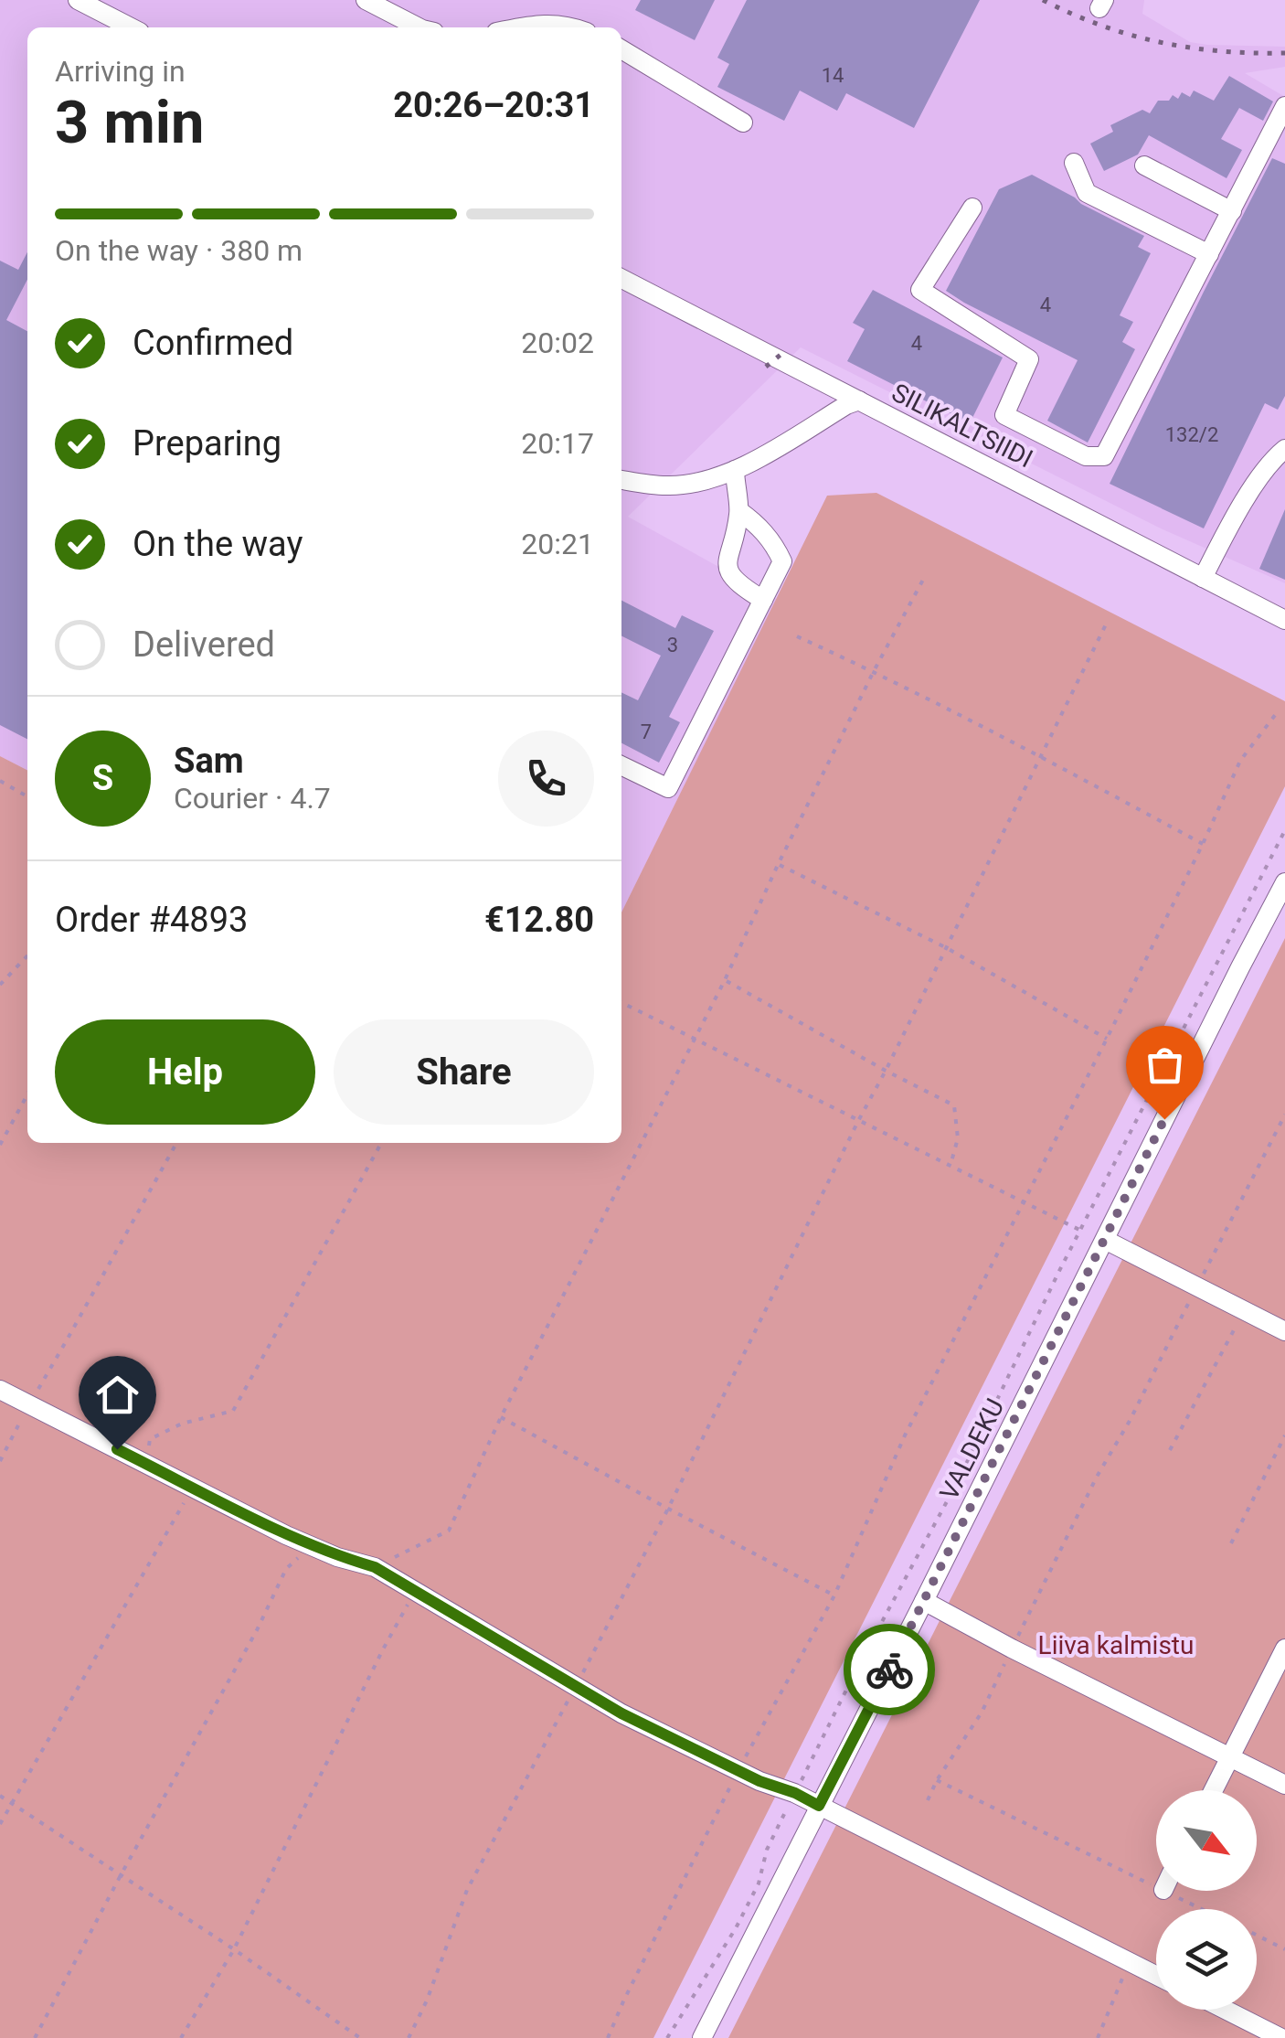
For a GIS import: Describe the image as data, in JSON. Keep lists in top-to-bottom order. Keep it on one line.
{"streets":{"street":["SILIKALTSIIDI","VALDEKU"]},"parks":["Liiva kalmistu"],"house_numbers":["14","4","4","132/2","3","7"],"north":"bottom right","page":{"heading":["3 min","Arriving in","20:26–20:31"],"panel":["Sam","Courier · 4.7","Order #4893","€12.80"],"bar":"On the way · 380 m","list":[["Confirmed","20:02"],["Preparing","20:17"],["On the way","20:21"],"Delivered"],"round":"S","buttons":["Help","Share"]}}
